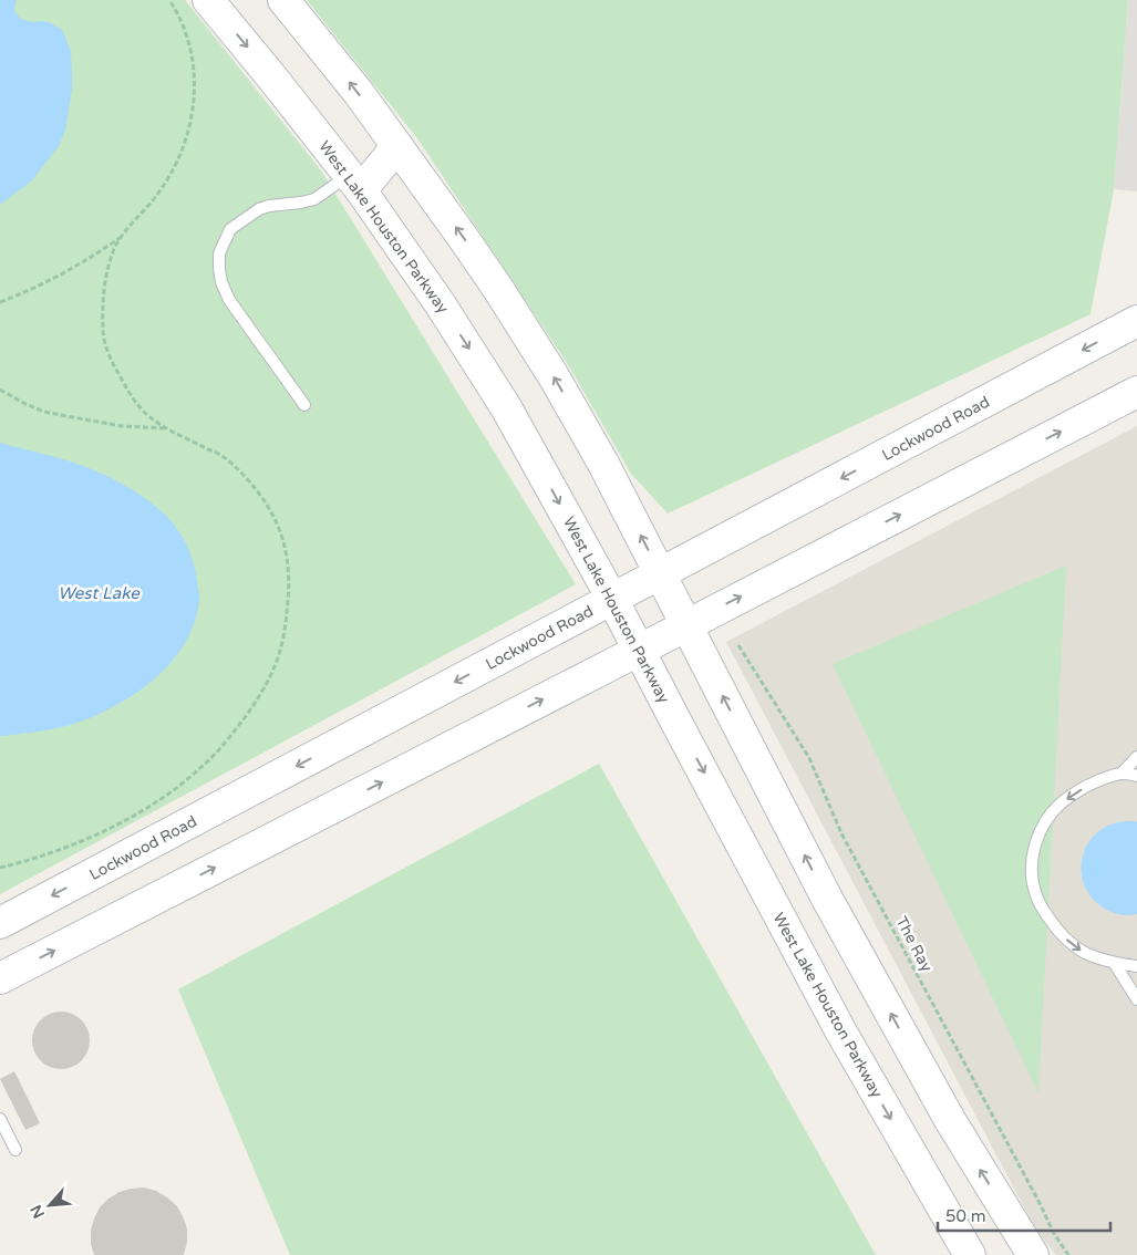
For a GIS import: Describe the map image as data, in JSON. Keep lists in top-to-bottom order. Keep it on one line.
{"streets":{"main road":["West Lake Houston Parkway","Lockwood Road"],"path":["The Ray"]},"crossings":[["West Lake Houston Parkway","Lockwood Road"]],"water":["West Lake"],"scale_bar":"50 m","north":"bottom left"}
